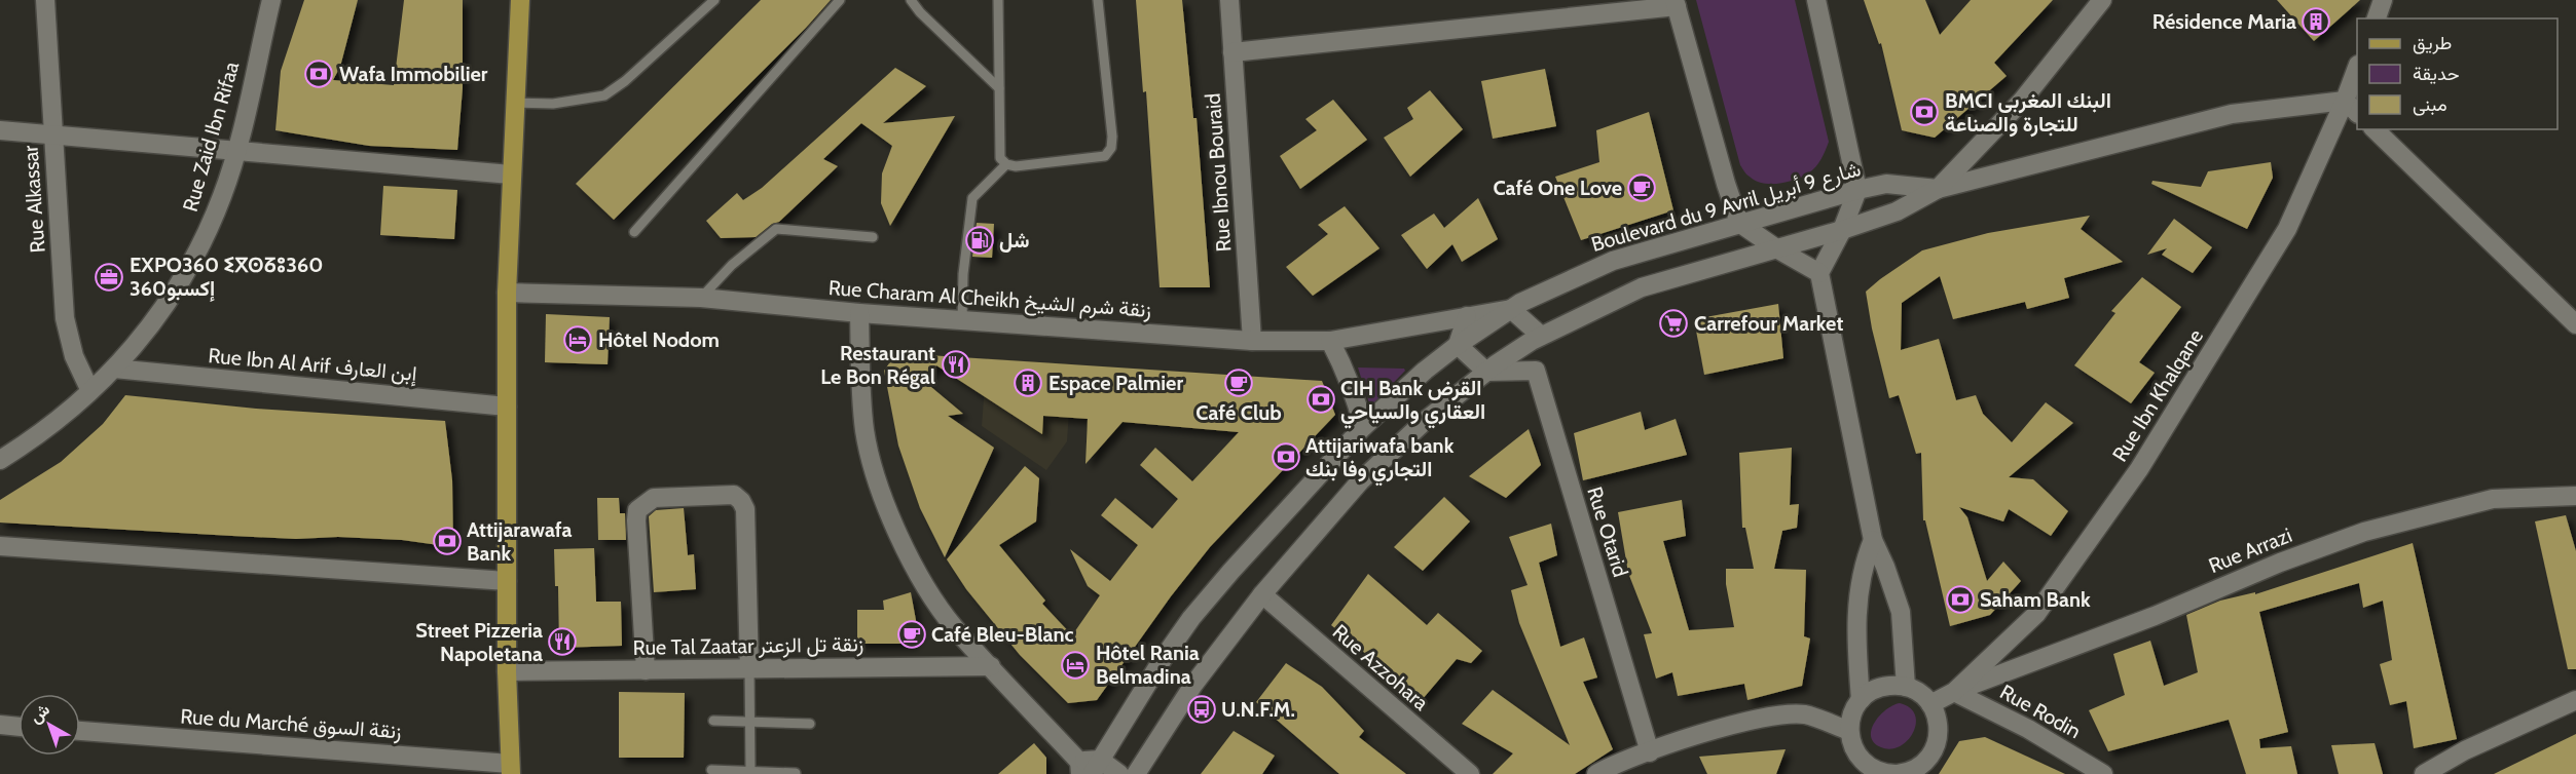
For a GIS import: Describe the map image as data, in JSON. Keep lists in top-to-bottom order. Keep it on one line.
{"streets":{"street":["Rue Zaid Ibn Rifaa","Rue Ibnou Bouraid","Rue Alkassar","Boulevard du 9 Avril شارع 9 أبريل","Rue Charam Al Cheikh زنقة شرم الشيخ","Rue Ibn Al Arif إبن العارف","Rue Ibn Khalqane","Rue Otarid","Rue Arrazi","Rue Tal Zaatar زنقة تل الزعتر","Rue Azzohara","Rue Rodin","Rue du Marché زنقة السوق"]},"crossings":[["Rue Zaid Ibn Rifaa","Rue Alkassar"],["Rue Zaid Ibn Rifaa","Rue Ibn Al Arif إبن العارف"],["Rue Ibnou Bouraid","Rue Charam Al Cheikh زنقة شرم الشيخ"],["Boulevard du 9 Avril شارع 9 أبريل","Rue Charam Al Cheikh زنقة شرم الشيخ"],["Rue Ibn Khalqane","Rue Arrazi"],["Rue Ibn Khalqane","Rue Rodin"],["Rue Arrazi","Rue Rodin"]],"places":{"building":["Résidence Maria","Espace Palmier"],"bank":["Wafa Immobilier","BMCI البنك المغربي للتجارة والصناعة","CIH Bank القرض العقاري والسياحي","Attijariwafa bank التجاري وفا بنك","Attijarawafa Bank","Saham Bank"],"cafe":["Café One Love","Café Club","Café Bleu-Blanc"],"fuel station":["شل"],"office":["EXPO360 ⵉⴳⵙⵒⵓ360 إكسبو360"],"supermarket":["Carrefour Market"],"hotel":["Hôtel Nodom","Hôtel Rania Belmadina"],"restaurant":["Restaurant Le Bon Régal","Street Pizzeria Napoletana"],"bus stop":["U.N.F.M."]},"legend":["طريق","حديقة","مبنى"],"north":"top left"}
